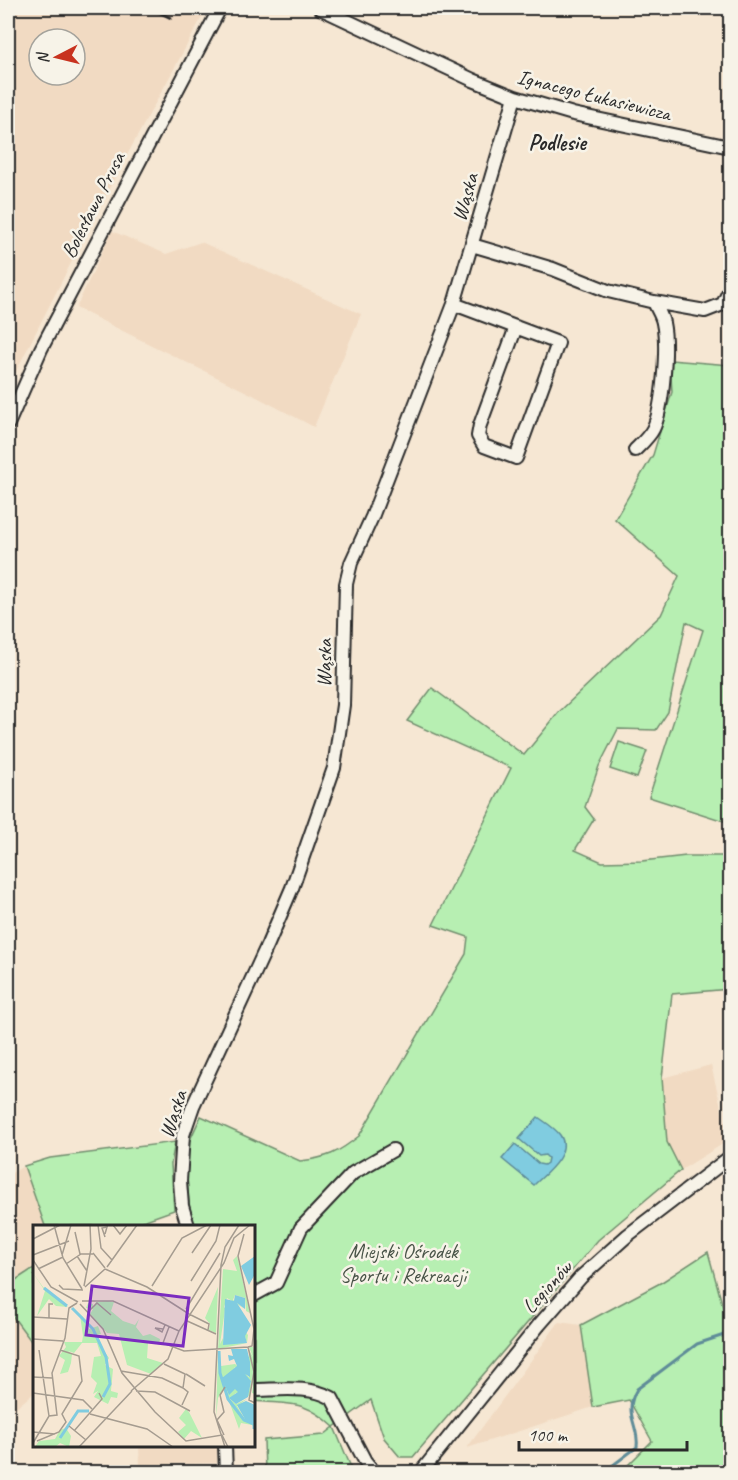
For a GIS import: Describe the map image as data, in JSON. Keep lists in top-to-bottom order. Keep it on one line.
{"streets":{"street":["Ignacego Łukasiewicza","Wąska","Bolesława Prusa","Legionów"]},"crossings":[["Ignacego Łukasiewicza","Wąska"]],"districts":["Podlesie"],"parks":["Miejski Ośrodek Sportu i Rekreacji"],"scale_bar":"100 m","north":"left"}
